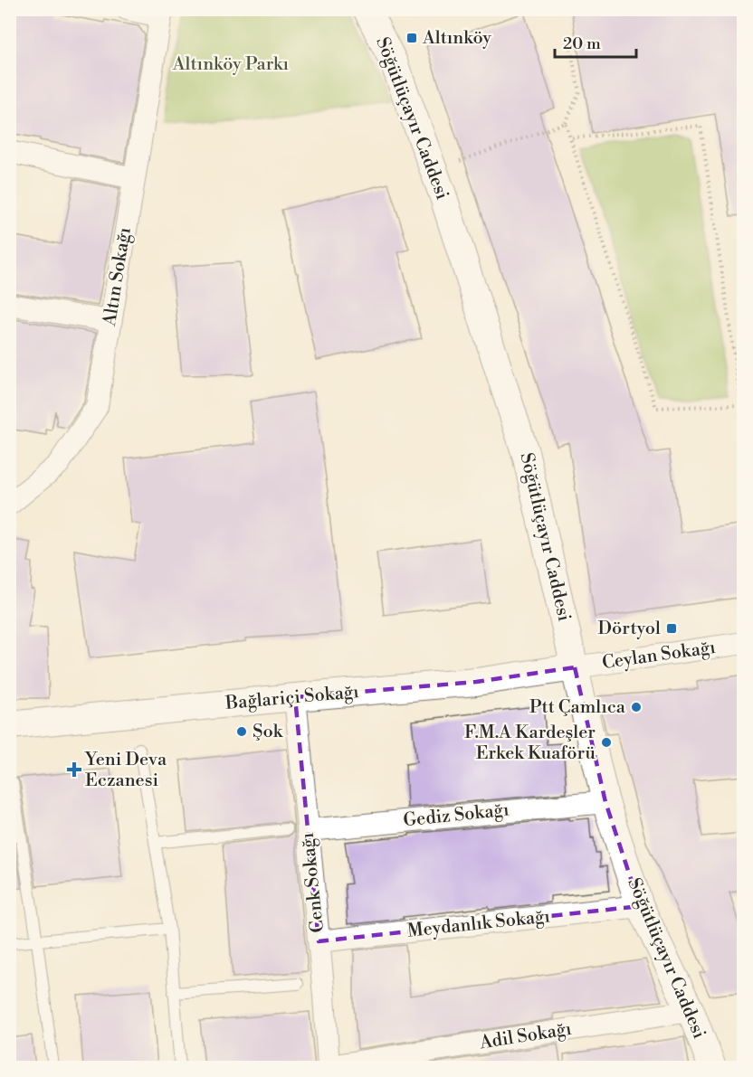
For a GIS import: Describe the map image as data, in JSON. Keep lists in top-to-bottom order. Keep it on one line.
{"streets":{"street":["Söğütlüçayır Caddesi","Altın Sokağı","Ceylan Sokağı","Bağlariçi Sokağı","Gediz Sokağı","Cenk Sokağı","Meydanlık Sokağı","Adil Sokağı"]},"crossings":[["Söğütlüçayır Caddesi","Ceylan Sokağı"],["Söğütlüçayır Caddesi","Bağlariçi Sokağı"],["Söğütlüçayır Caddesi","Gediz Sokağı"],["Söğütlüçayır Caddesi","Meydanlık Sokağı"],["Söğütlüçayır Caddesi","Adil Sokağı"],["Ceylan Sokağı","Bağlariçi Sokağı"],["Bağlariçi Sokağı","Cenk Sokağı"],["Gediz Sokağı","Cenk Sokağı"],["Cenk Sokağı","Meydanlık Sokağı"],["Cenk Sokağı","Adil Sokağı"]],"parks":["Altınköy Parkı"],"places":{"transit":["Altınköy","Dörtyol"],"other":["Ptt Çamlıca","Şok","F.M.A Kardeşler Erkek Kuaförü"],"health":["Yeni Deva Eczanesi"]},"scale_bar":"20 m"}
